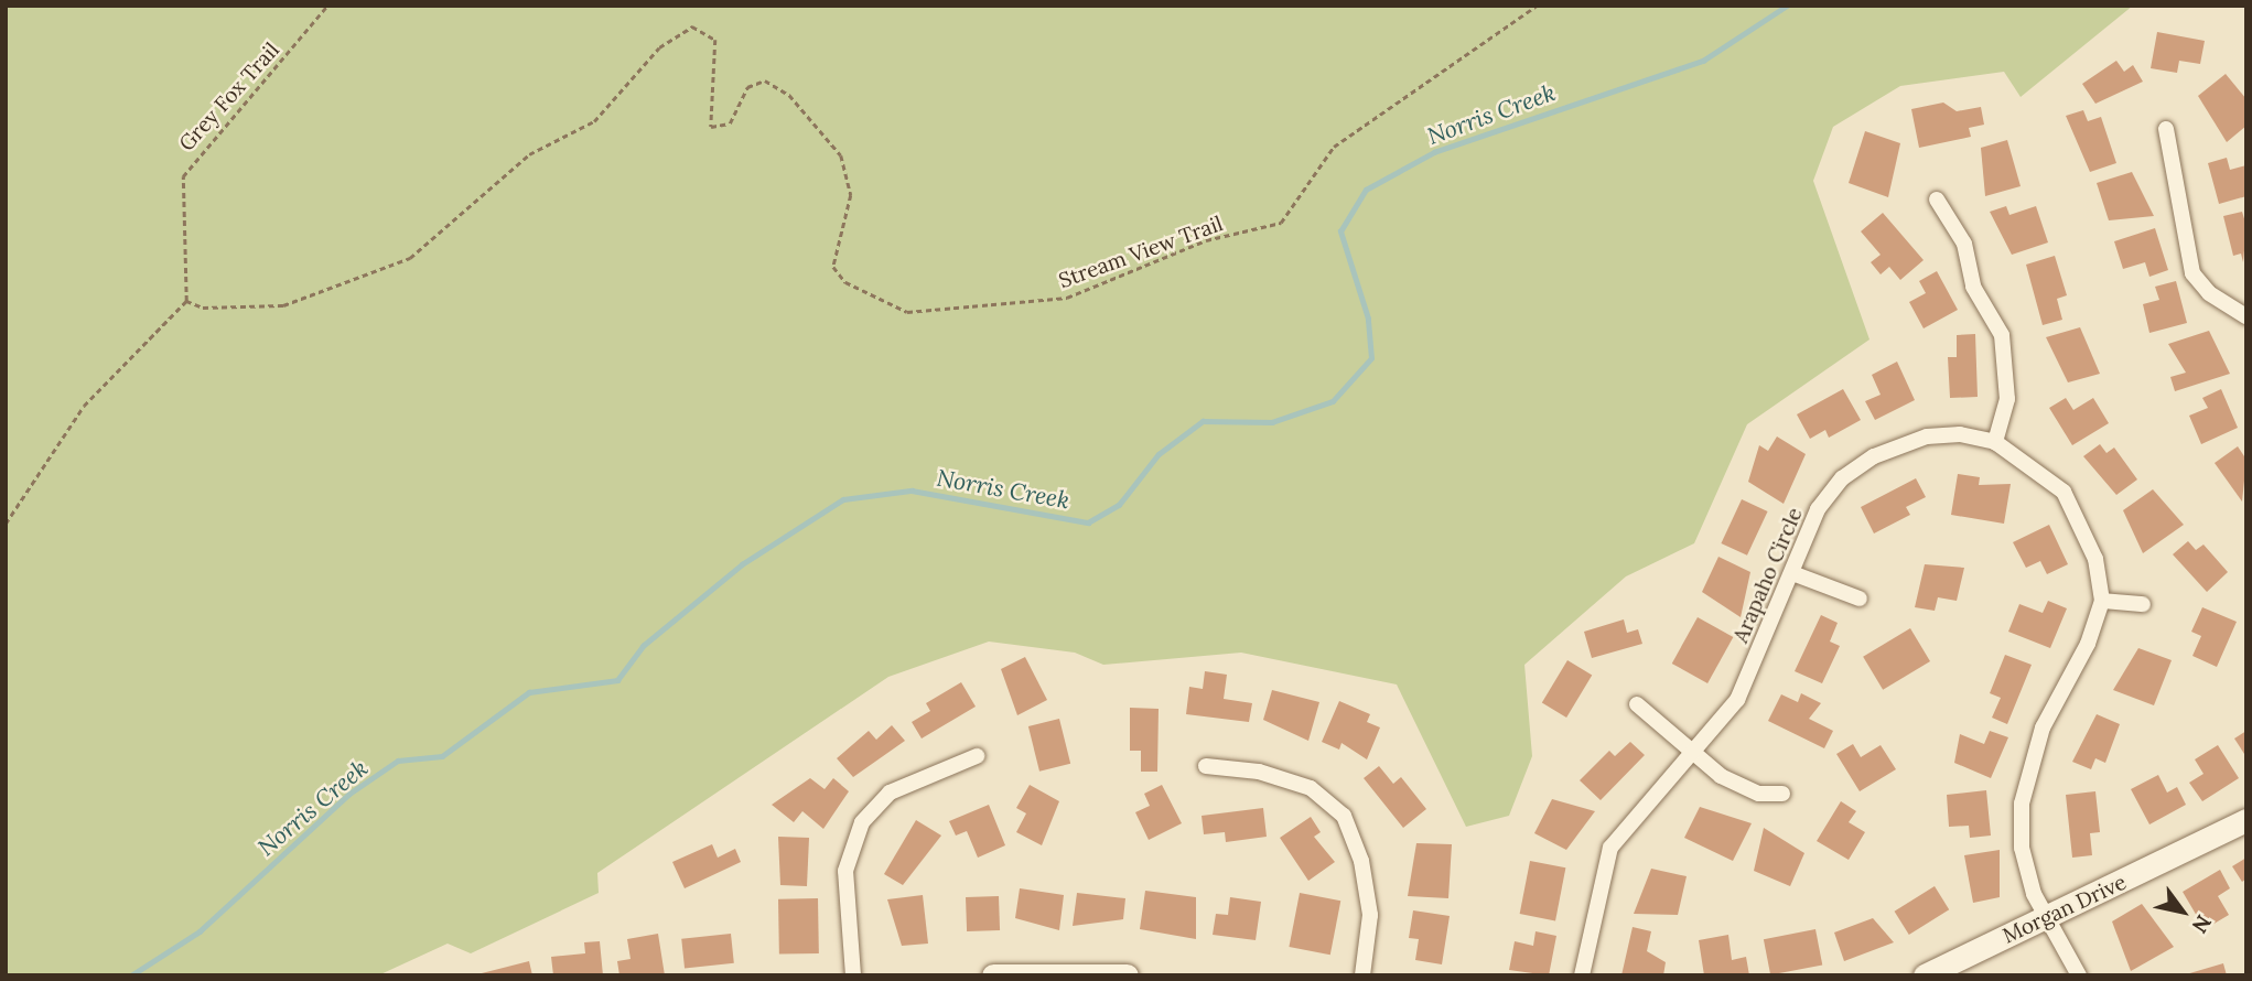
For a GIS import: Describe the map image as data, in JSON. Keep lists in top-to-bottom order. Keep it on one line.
{"streets":{"street":["Arapaho Circle","Morgan Drive"],"path":["Grey Fox Trail","Stream View Trail"]},"crossings":[["Grey Fox Trail","Stream View Trail"]],"water":["Norris Creek"],"north":"bottom right"}
